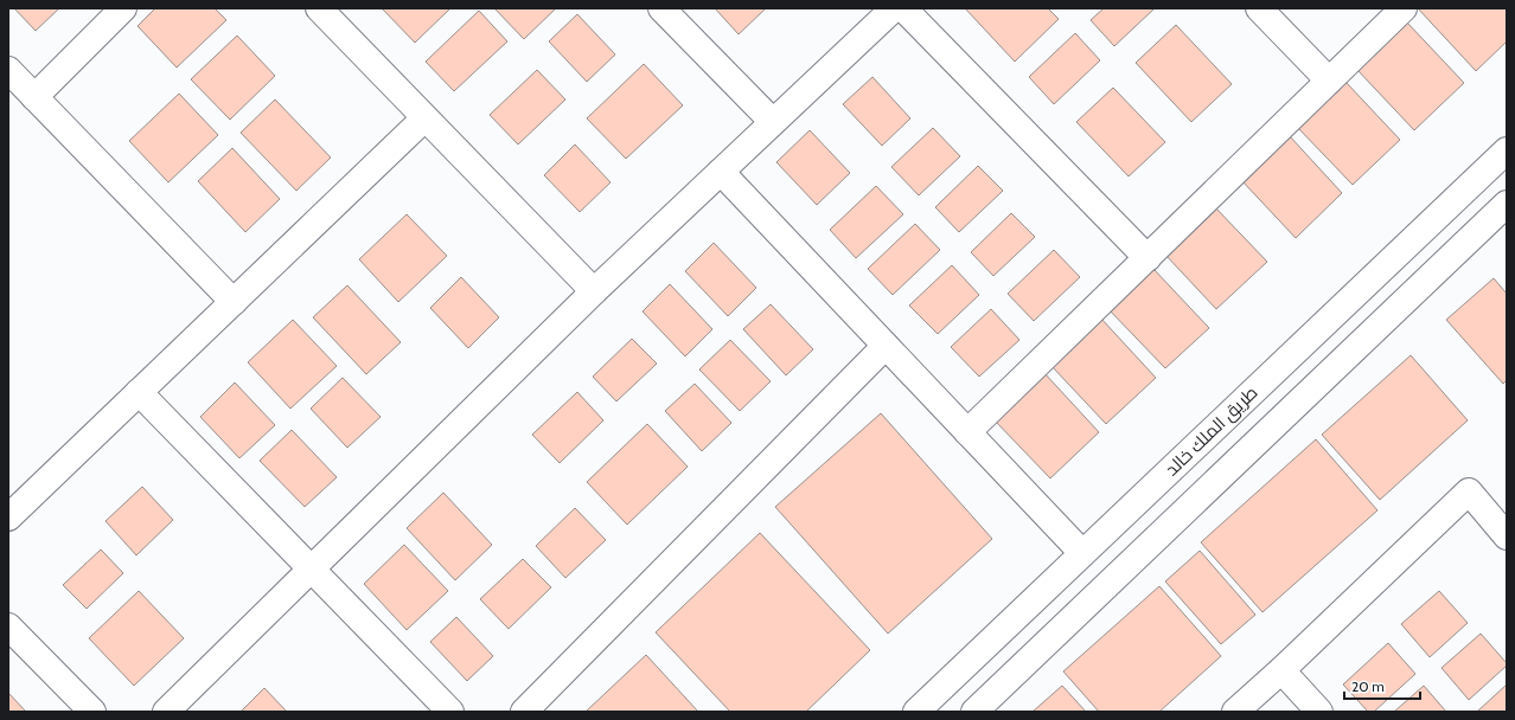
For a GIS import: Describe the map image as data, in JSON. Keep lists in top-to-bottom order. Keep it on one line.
{"streets":{"street":["طريق الملك خالد"]},"scale_bar":"20 m"}
